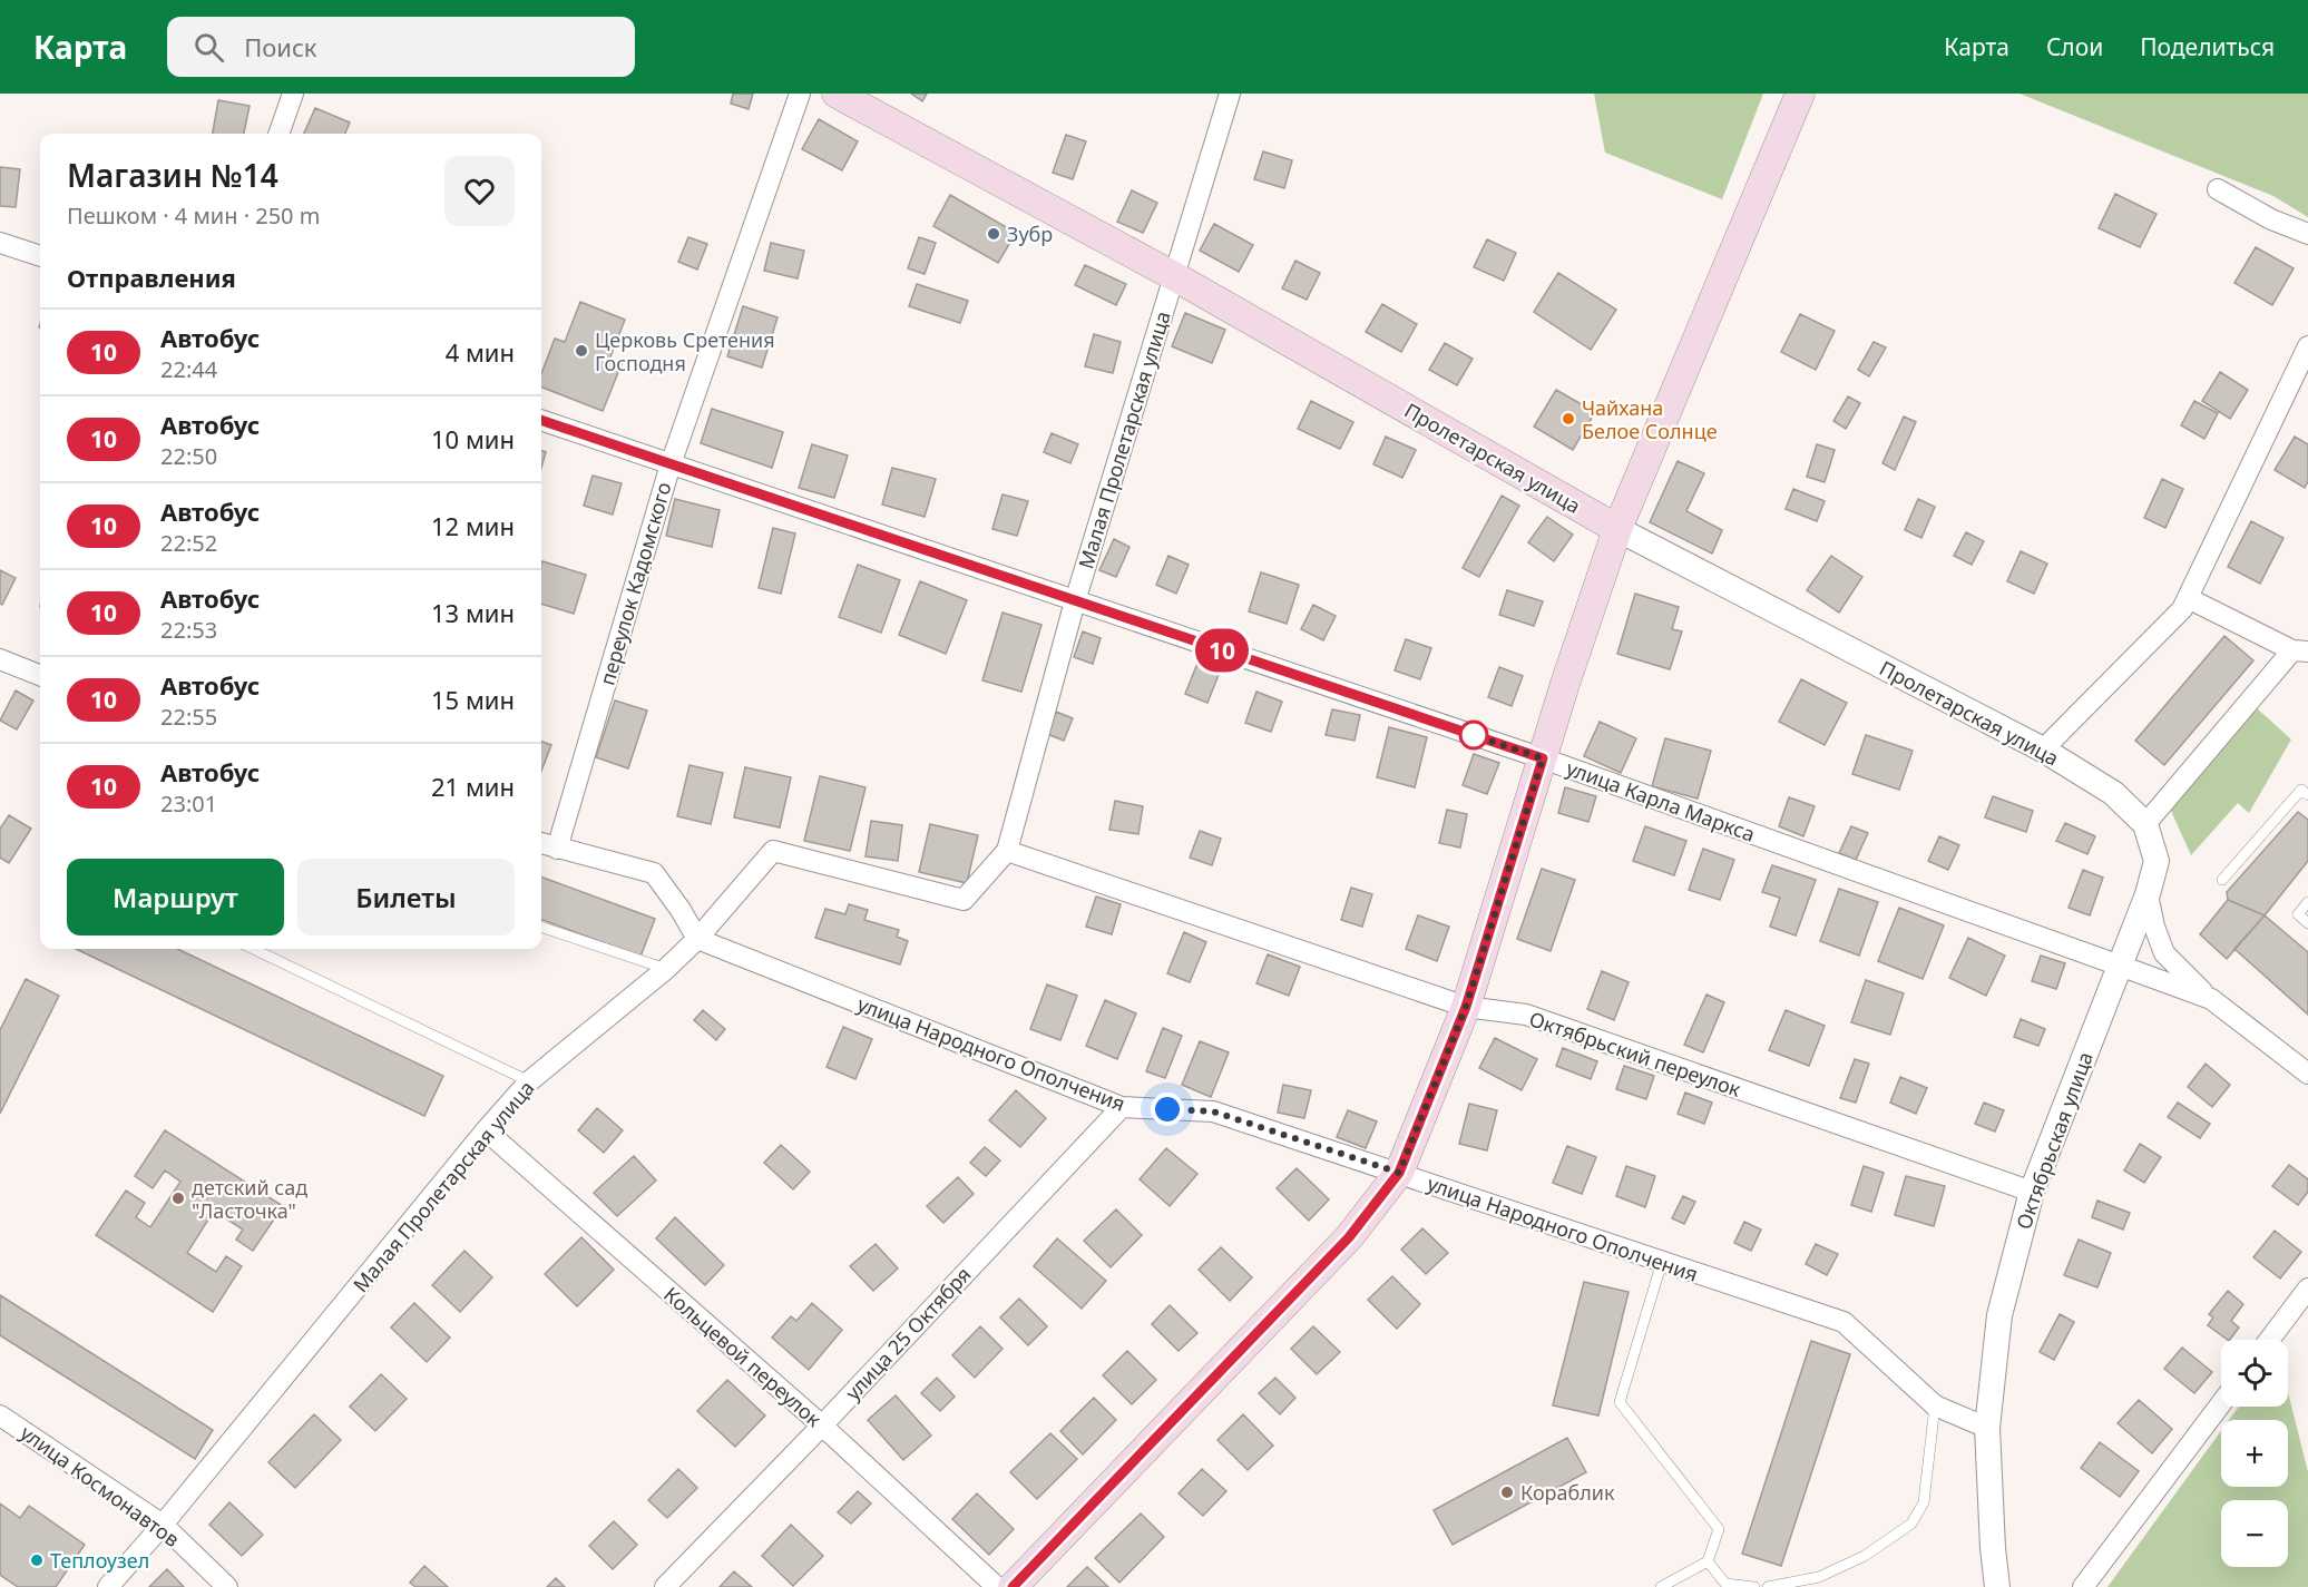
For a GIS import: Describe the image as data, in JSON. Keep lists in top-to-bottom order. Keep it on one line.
{"streets":{"main road":["Пролетарская улица"],"street":["Малая Пролетарская улица","переулок Кадомского","улица Карла Маркса","улица Народного Ополчения","Октябрьский переулок","Октябрьская улица","улица 25 Октября","Кольцевой переулок","улица Космонавтов"]},"crossings":[["Малая Пролетарская улица","Пролетарская улица"],["Малая Пролетарская улица","улица Карла Маркса"],["Малая Пролетарская улица","улица Народного Ополчения"],["Малая Пролетарская улица","Октябрьский переулок"],["Малая Пролетарская улица","Кольцевой переулок"],["Малая Пролетарская улица","улица Космонавтов"],["Пролетарская улица","Октябрьская улица"],["переулок Кадомского","улица Карла Маркса"],["улица Карла Маркса","Октябрьская улица"],["улица Народного Ополчения","Октябрьская улица"],["улица Народного Ополчения","улица 25 Октября"],["Октябрьский переулок","Октябрьская улица"],["улица 25 Октября","Кольцевой переулок"]],"places":["Зубр","Церковь Сретения Господня","Чайхана Белое Солнце","детский сад \"Ласточка\"","Кораблик","Теплоузел"],"lines":["bus line 10"],"page":{"header":"Карта","search":"Поиск","nav":["Карта","Слои","Поделиться"],"on_map":"10","heading":[["Магазин №14","Пешком · 4 мин · 250 m"],"Отправления"],"list":[{"mark":"10","name":"Автобус","note":"22:44","value":"4 мин"},{"mark":"10","name":"Автобус","note":"22:50","value":"10 мин"},{"mark":"10","name":"Автобус","note":"22:52","value":"12 мин"},{"mark":"10","name":"Автобус","note":"22:53","value":"13 мин"},{"mark":"10","name":"Автобус","note":"22:55","value":"15 мин"},{"mark":"10","name":"Автобус","note":"23:01","value":"21 мин"}],"buttons":["Маршрут","Билеты"],"map_buttons":["+","−"]}}
